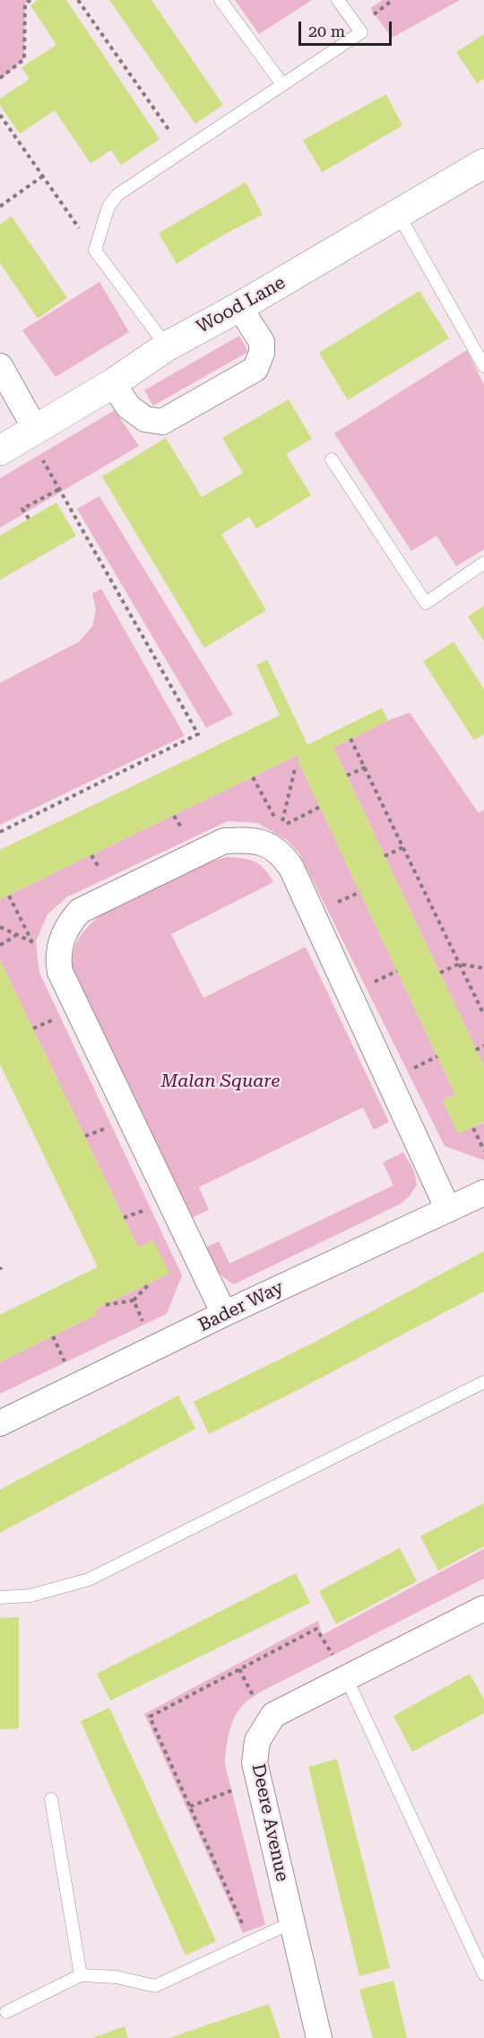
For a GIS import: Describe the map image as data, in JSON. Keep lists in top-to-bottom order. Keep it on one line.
{"streets":{"street":["Wood Lane","Bader Way","Deere Avenue"]},"parks":["Malan Square"],"scale_bar":"20 m"}
